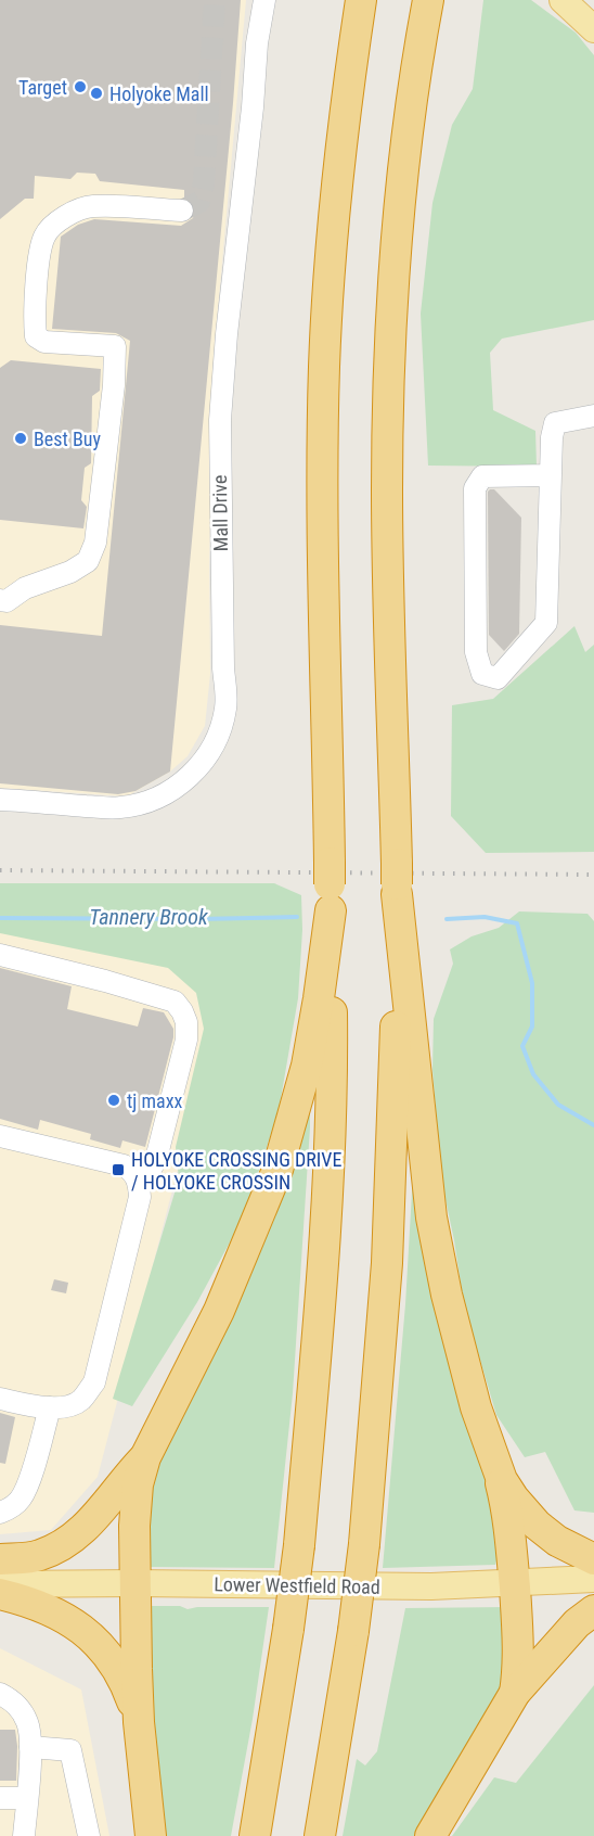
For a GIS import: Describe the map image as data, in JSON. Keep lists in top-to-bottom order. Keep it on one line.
{"streets":{"main road":["Lower Westfield Road"],"street":["Mall Drive"]},"water":["Tannery Brook"],"places":{"other":["Target","Holyoke Mall","Best Buy","tj maxx"],"transit":["HOLYOKE CROSSING DRIVE / HOLYOKE CROSSIN"]}}
